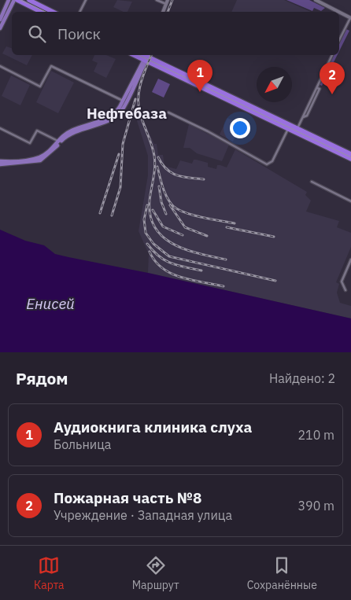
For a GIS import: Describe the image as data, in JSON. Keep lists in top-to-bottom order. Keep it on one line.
{"districts":["Нефтебаза"],"water":["Енисей"],"north":"bottom left","page":{"search":"Поиск","pins":["1","2"],"heading":["Рядом","Найдено: 2"],"list":[{"mark":"1","name":"Аудиокнига клиника слуха","note":"Больница","value":"210 m"},{"mark":"2","name":"Пожарная часть №8","note":"Учреждение · Западная улица","value":"390 m"}],"nav":["Карта","Маршрут","Сохранённые"]}}
